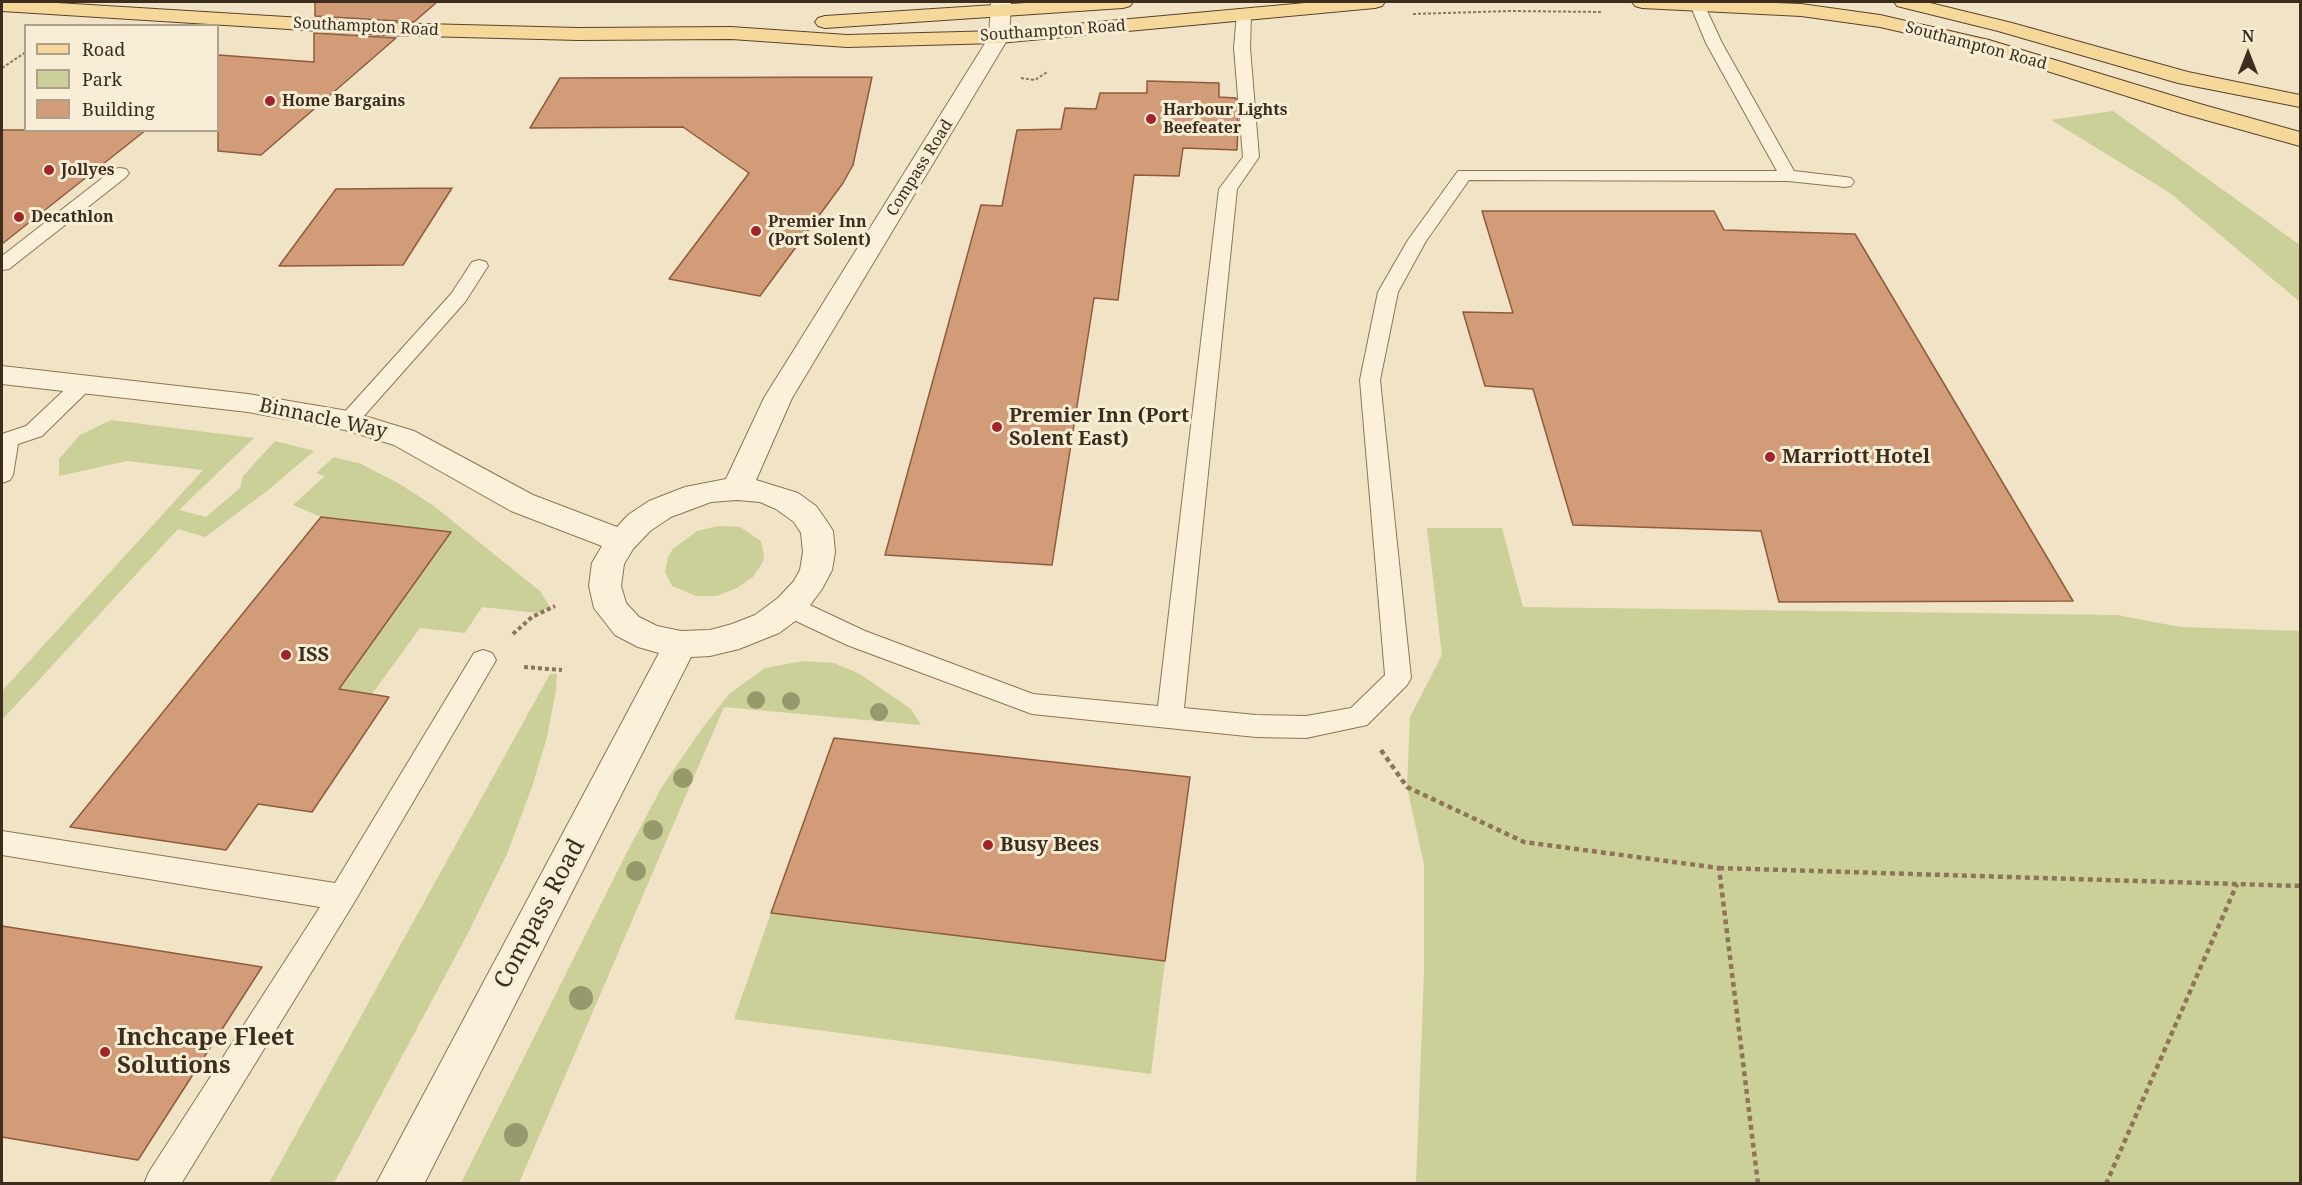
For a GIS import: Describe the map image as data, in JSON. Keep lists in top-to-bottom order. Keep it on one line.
{"streets":{"main road":["Southampton Road"],"street":["Compass Road","Binnacle Way"]},"crossings":[["Southampton Road","Compass Road"],["Compass Road","Binnacle Way"]],"places":["Home Bargains","Harbour Lights Beefeater","Jollyes","Decathlon","Premier Inn (Port Solent)","Premier Inn (Port Solent East)","Marriott Hotel","ISS","Busy Bees","Inchcape Fleet Solutions"],"legend":["Road","Park","Building"],"north":"top"}
